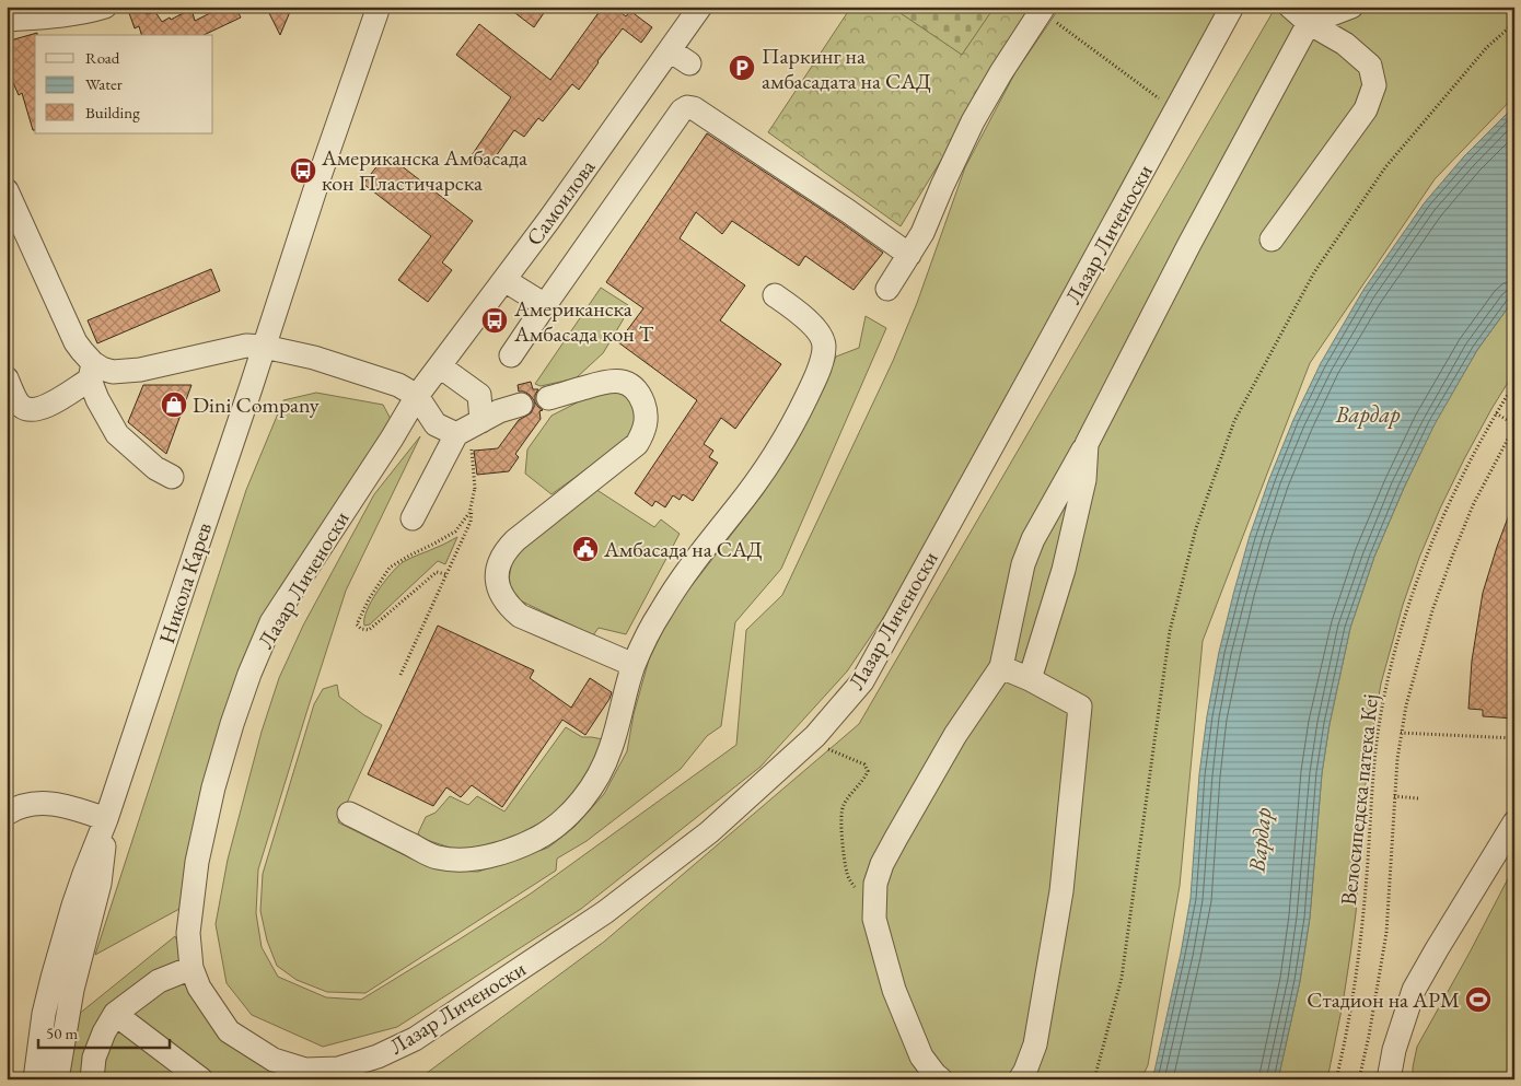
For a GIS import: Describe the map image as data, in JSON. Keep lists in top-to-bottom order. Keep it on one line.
{"streets":{"street":["Самоилова","Лазар Личеноски","Никола Карев"],"path":["Велосипедска патека Кеј"]},"crossings":[["Самоилова","Лазар Личеноски"]],"water":["Вардар"],"places":{"parking":["Паркинг на амбасадата на САД"],"bus stop":["Американска Амбасада кон Пластичарска","Американска Амбасада кон Т"],"shop":["Dini Company"],"public building":["Амбасада на САД"],"sports":["Стадион на АРМ"]},"legend":["Road","Water","Building"],"scale_bar":"50 m"}
